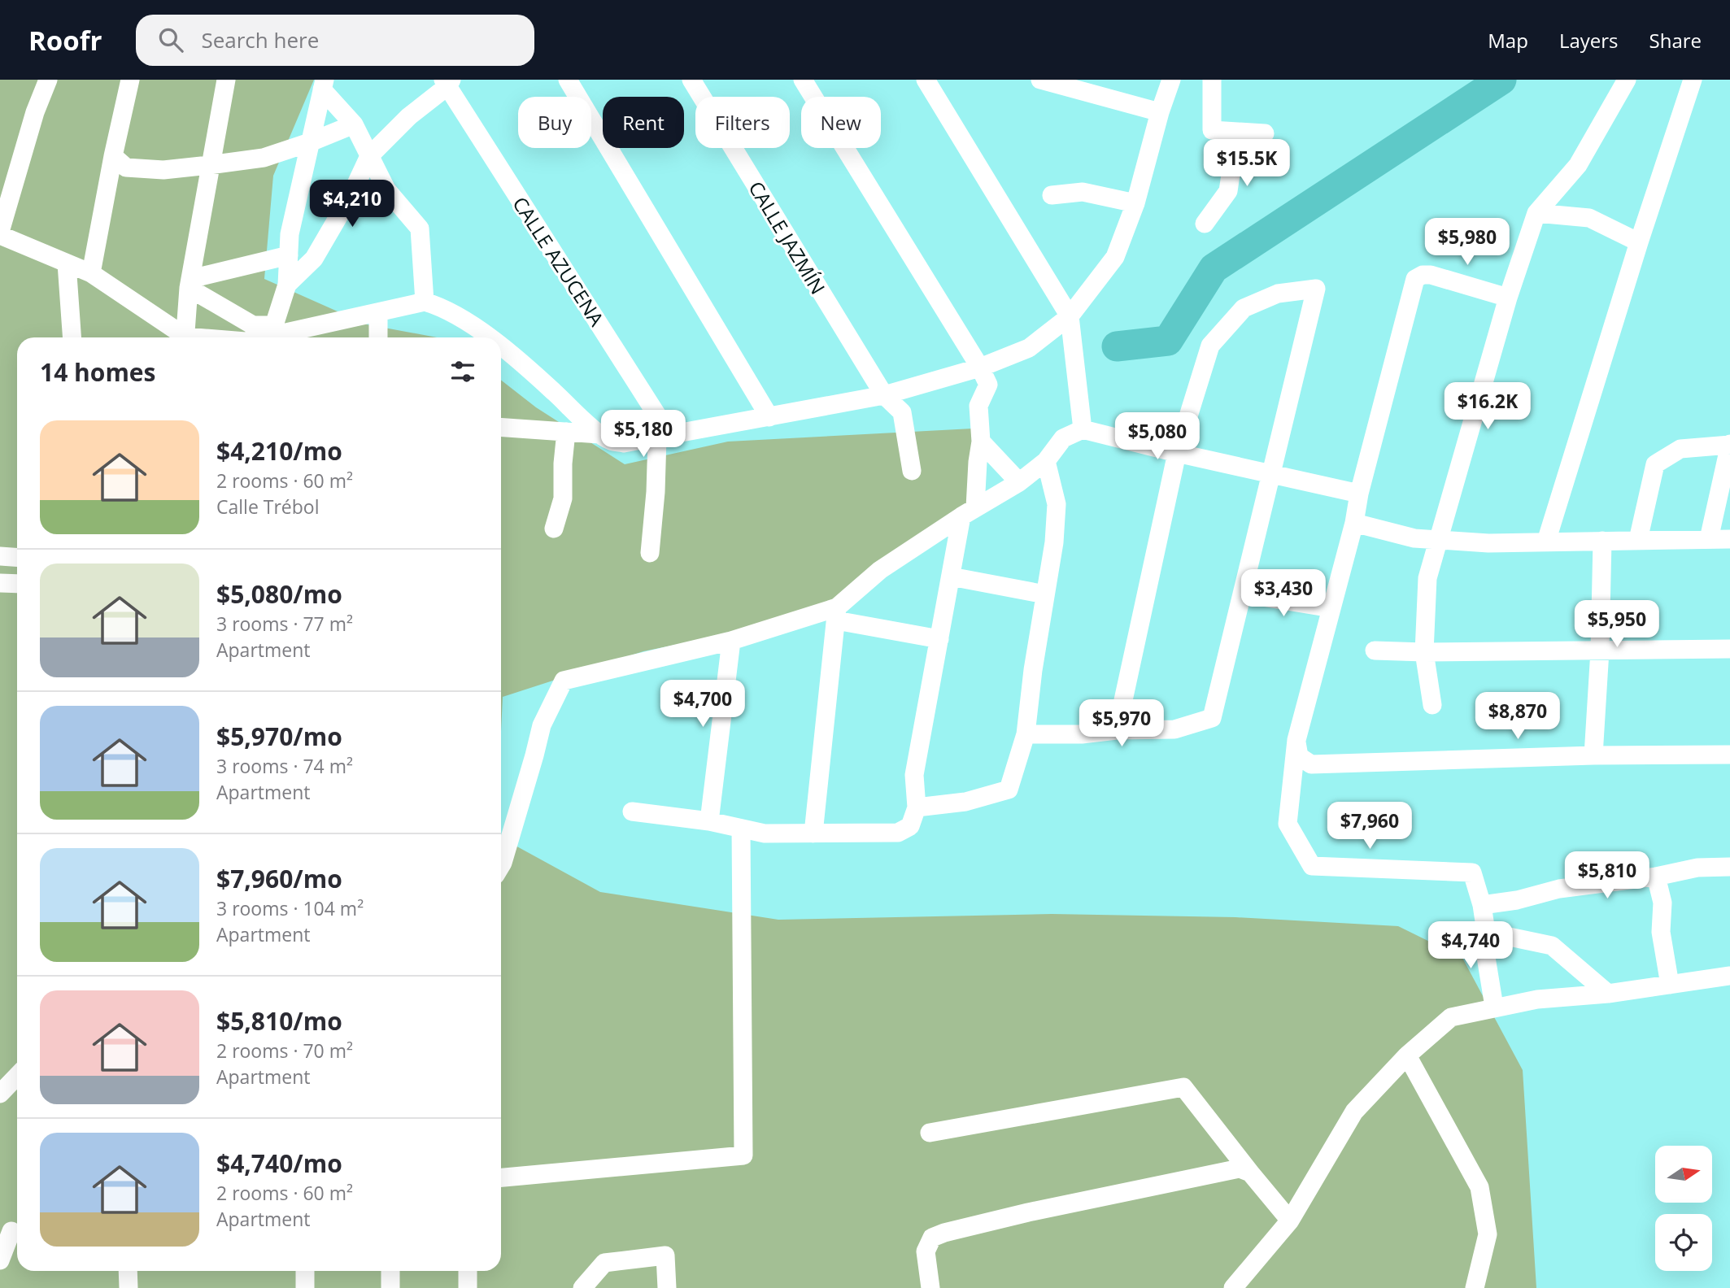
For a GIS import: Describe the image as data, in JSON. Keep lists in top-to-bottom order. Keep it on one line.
{"streets":{"street":["CALLE JAZMÍN","CALLE AZUCENA"]},"north":"right","page":{"header":"Roofr","search":"Search here","nav":["Map","Layers","Share"],"chip":["Buy","Rent","Filters","New"],"price":["$15.5K","$4,210","$5,980","$16.2K","$5,180","$5,080","$3,430","$5,950","$4,700","$8,870","$5,970","$7,960","$5,810","$4,740"],"heading":"14 homes","list":[{"name":"$4,210/mo","note":"2 rooms · 60 m² · Calle Trébol"},{"name":"$5,080/mo","note":"3 rooms · 77 m² · Apartment"},{"name":"$5,970/mo","note":"3 rooms · 74 m² · Apartment"},{"name":"$7,960/mo","note":"3 rooms · 104 m² · Apartment"},{"name":"$5,810/mo","note":"2 rooms · 70 m² · Apartment"},{"name":"$4,740/mo","note":"2 rooms · 60 m² · Apartment"}]}}
